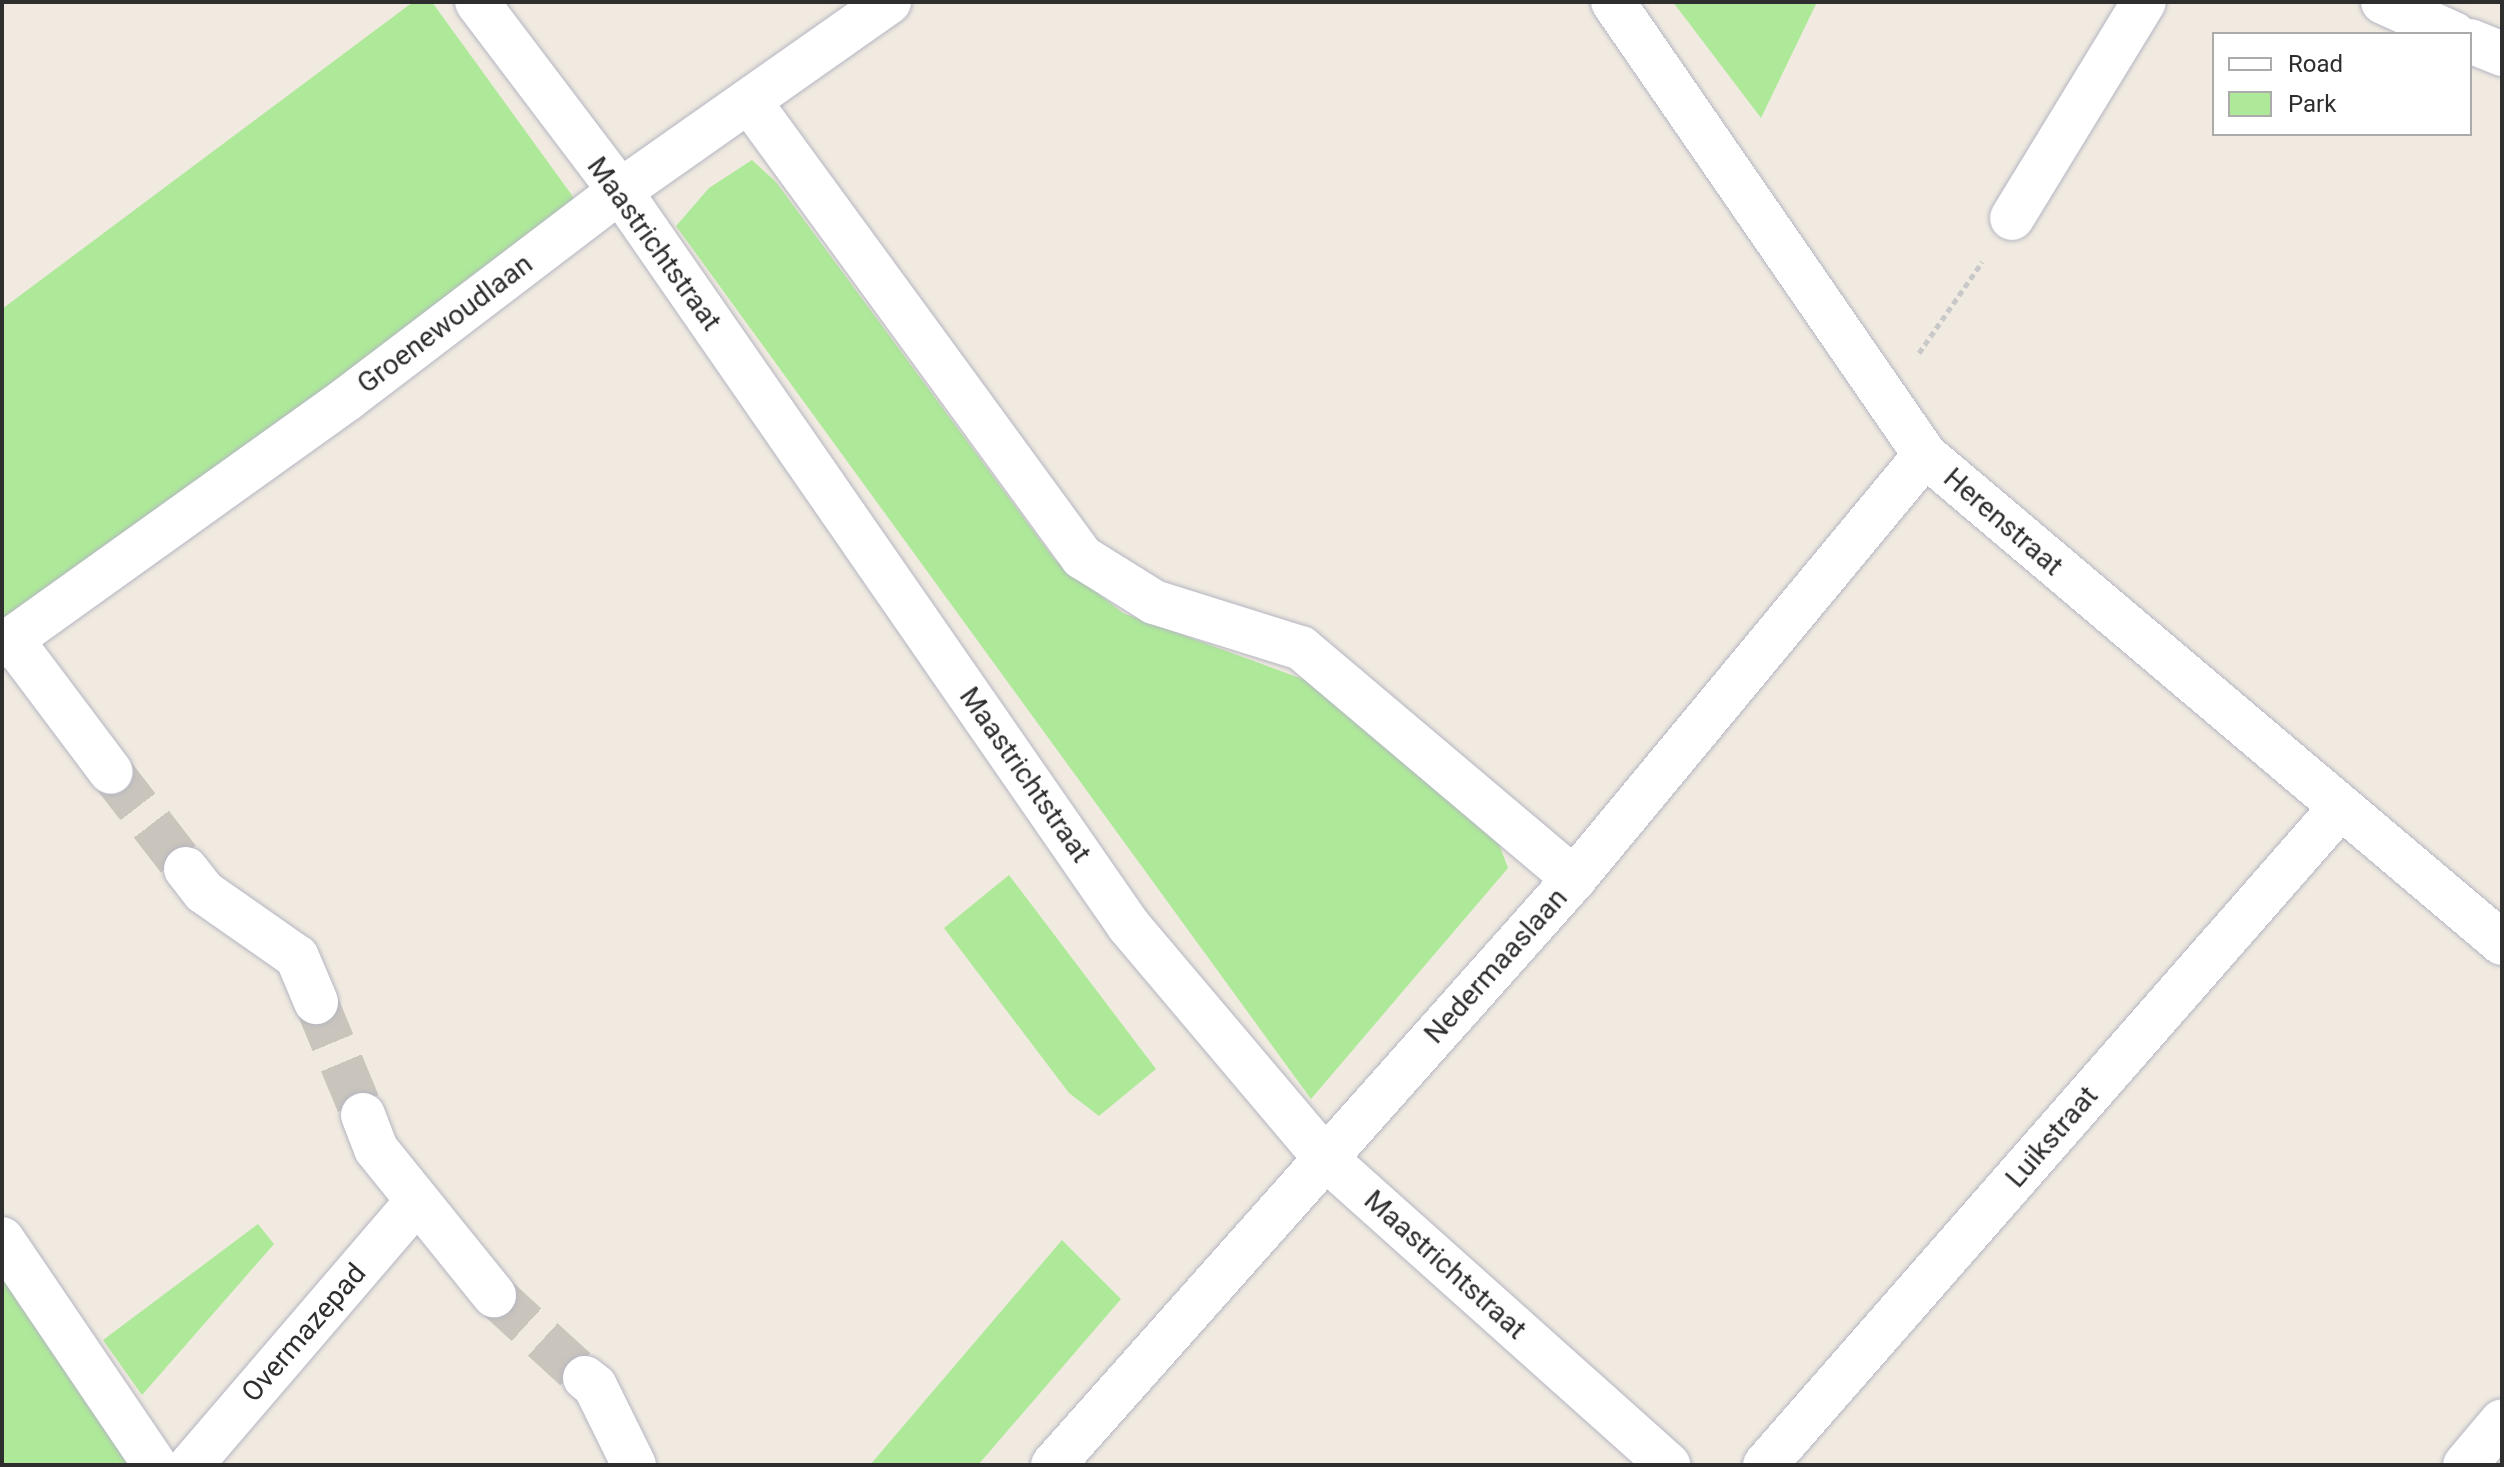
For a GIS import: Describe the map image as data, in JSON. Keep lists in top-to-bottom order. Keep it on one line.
{"streets":{"street":["Maastrichtstraat","Groenewoudlaan","Herenstraat","Nedermaaslaan","Luikstraat","Overmazepad"]},"crossings":[["Maastrichtstraat","Groenewoudlaan"],["Maastrichtstraat","Nedermaaslaan"],["Herenstraat","Nedermaaslaan"],["Herenstraat","Luikstraat"]],"legend":["Road","Park"]}
